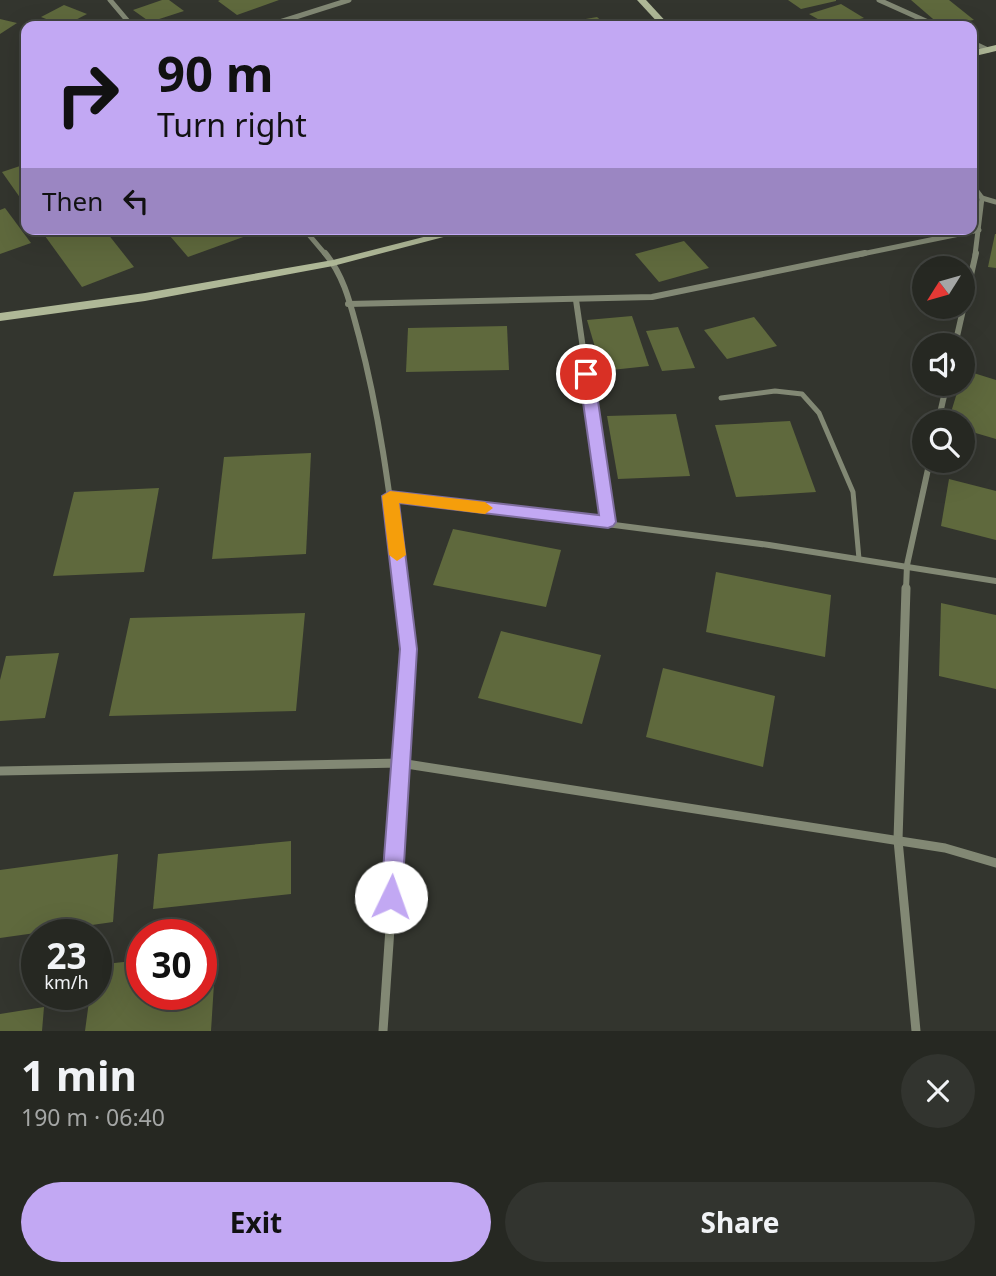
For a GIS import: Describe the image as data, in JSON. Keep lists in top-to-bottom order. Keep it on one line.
{"north":"bottom left","page":{"turn":["90 m","Turn right"],"then":"Then","speed":"23 km/h","limit":"30","heading":["1 min","190 m · 06:40"],"buttons":["Exit","Share"]}}
